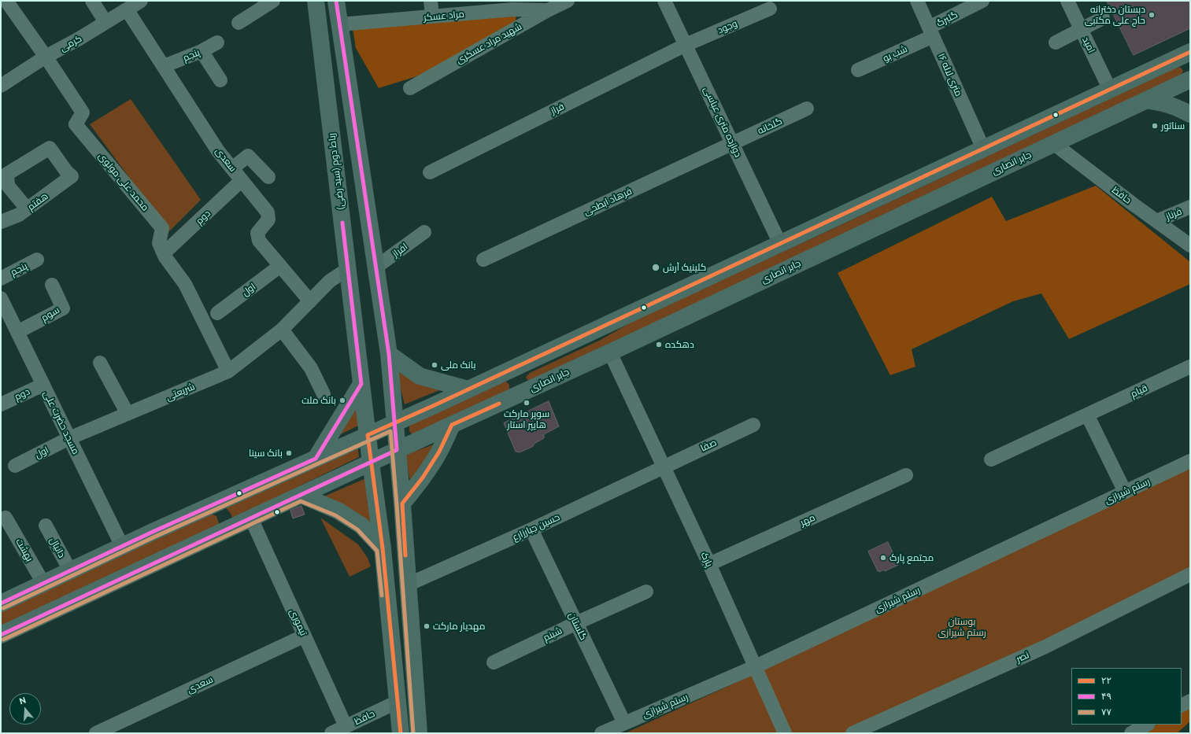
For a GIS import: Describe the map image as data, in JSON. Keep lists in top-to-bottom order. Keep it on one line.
{"streets":{"main road":["جابر انصاری","رباط دوم (سید رضی)"],"street":["مراد عسکر","گلبرگ","وجود","کرمی","شهید مراد عسکری","امید","شب بو","پنجم","۱۶ متری لاله","فراز","دوازده متری عباسی","گلخانه","سعدی","محمد علی مولوی","حافظ","هفتم","فرهاد ابطحی","فرناز","دوم","افراز","اول","سوم","قیام","شریعتی","مسجد حضرت علی","صفا","رستم شیرازی","مهر","حسین جبارزارع","دانیال","بهشت","پارک","تیموری","گلستان","شبنم","نصر"]},"crossings":[["مراد عسکر","شهید مراد عسکری"],["گلبرگ","شب بو"],["گلبرگ","۱۶ متری لاله"],["وجود","فراز"],["وجود","دوازده متری عباسی"],["کرمی","سعدی"],["کرمی","محمد علی مولوی"],["شب بو","۱۶ متری لاله"],["پنجم","سعدی"],["فراز","دوازده متری عباسی"],["دوازده متری عباسی","گلخانه"],["دوازده متری عباسی","فرهاد ابطحی"],["گلخانه","فرهاد ابطحی"],["سعدی","دوم"],["سعدی","اول"],["سعدی","شریعتی"],["سعدی","تیموری"],["جابر انصاری","رباط دوم (سید رضی)"],["جابر انصاری","حافظ"],["جابر انصاری","پارک"],["جابر انصاری","تیموری"],["رباط دوم (سید رضی)","حافظ"],["رباط دوم (سید رضی)","شریعتی"],["محمد علی مولوی","دوم"],["محمد علی مولوی","شریعتی"],["حافظ","فرناز"],["حافظ","تیموری"],["دوم","مسجد حضرت علی"],["اول","شریعتی"],["اول","مسجد حضرت علی"],["سوم","مسجد حضرت علی"],["شریعتی","مسجد حضرت علی"],["صفا","حسین جبارزارع"],["صفا","پارک"],["رستم شیرازی","پارک"],["رستم شیرازی","گلستان"],["مهر","پارک"],["حسین جبارزارع","پارک"],["حسین جبارزارع","گلستان"],["گلستان","شبنم"]],"parks":["بوستان رستم شیرازی"],"places":["دبستان دخترانه حاج علی مکتبی","سناتور","کلینیک آرش","دهکده","بانک ملی","بانک ملت","سوپر مارکت هایپر استار","بانک سینا","مجتمع پارک","مهدیار مارکت"],"lines":["transit line ۴۹","transit line ۲۲","transit line ۷۷"],"legend":["۲۲","۴۹","۷۷"],"north":"top"}
